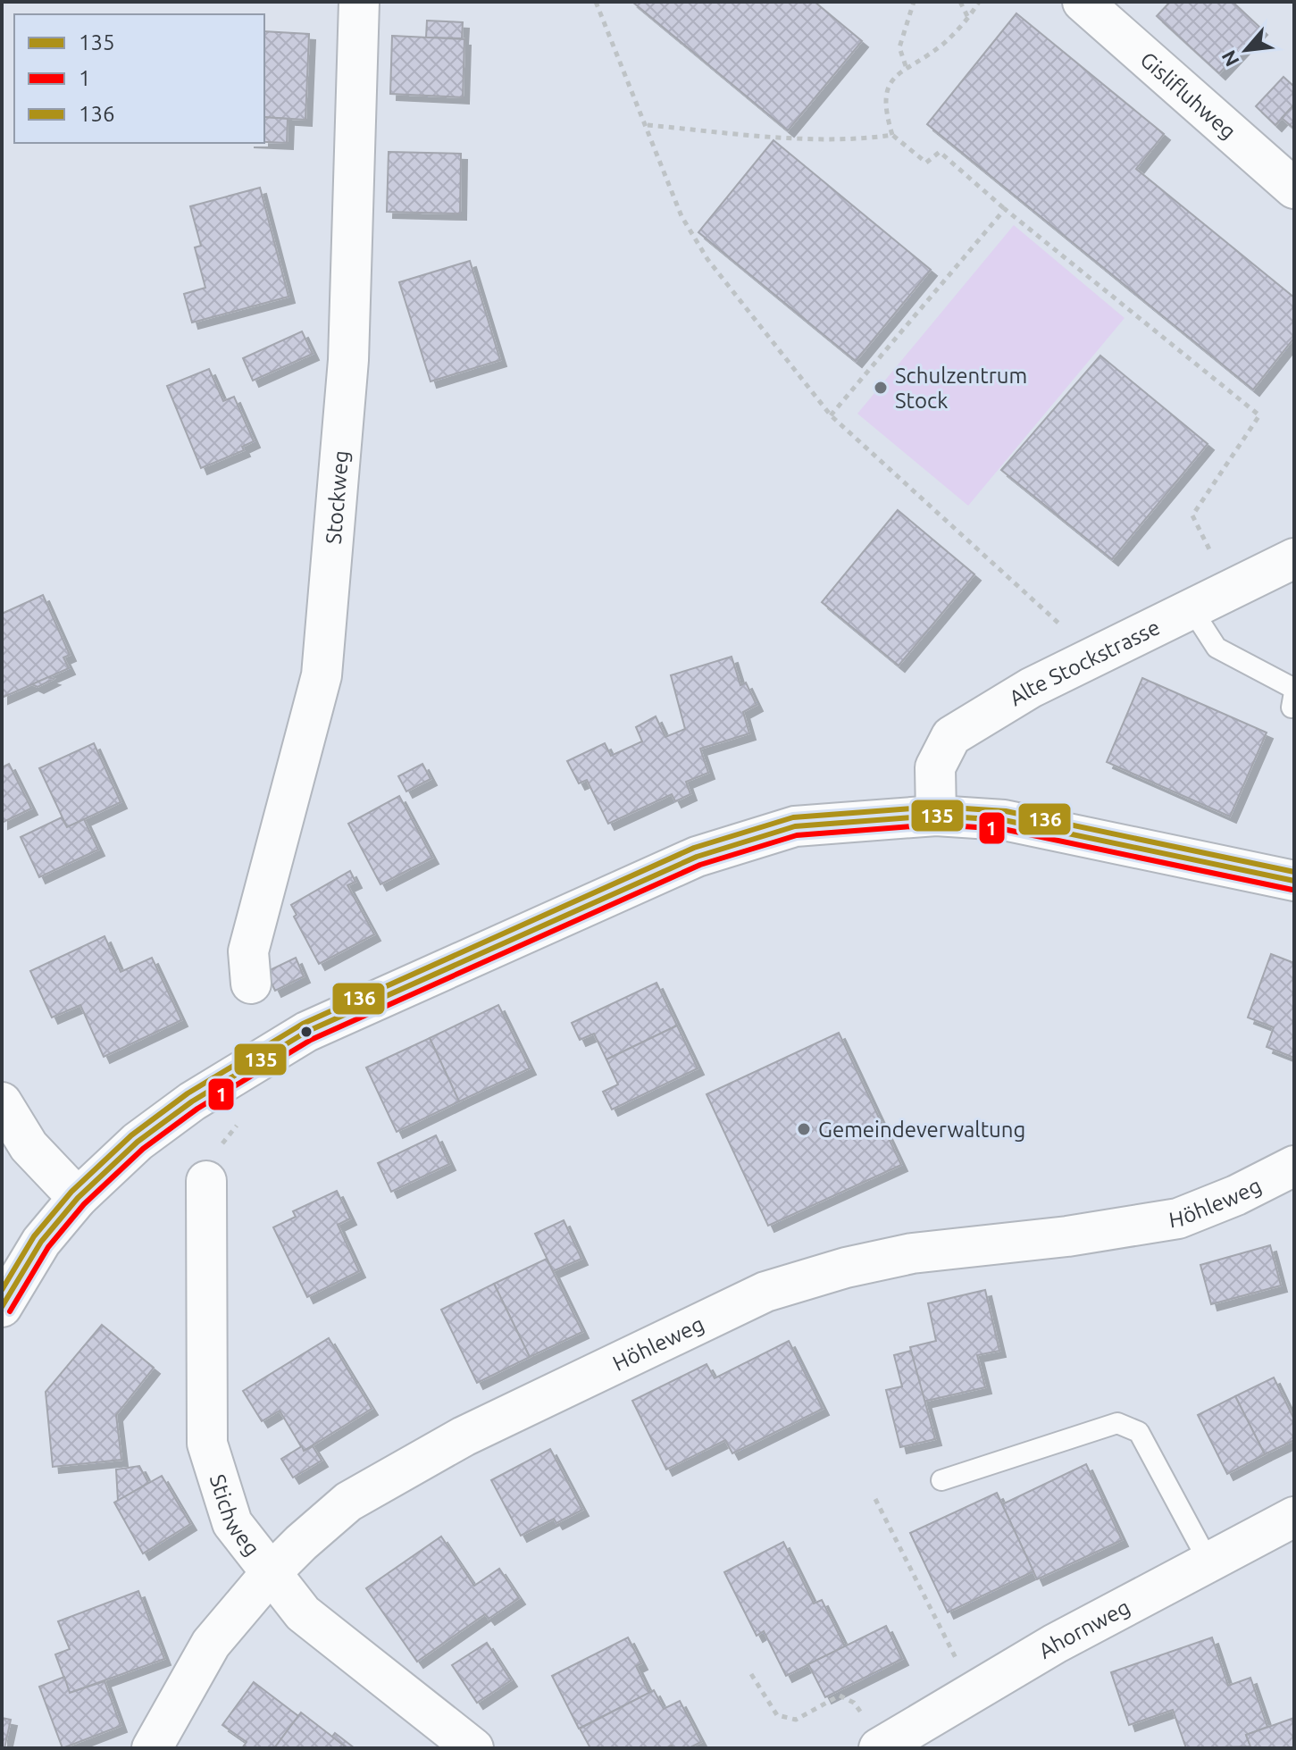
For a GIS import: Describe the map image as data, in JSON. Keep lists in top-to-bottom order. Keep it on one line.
{"streets":{"street":["Gislifluhweg","Stockweg","Alte Stockstrasse","Höhleweg","Stichweg","Ahornweg"]},"crossings":[["Höhleweg","Stichweg"]],"places":["Schulzentrum Stock","Gemeindeverwaltung"],"lines":["transit line 136","transit line 135","transit line 1"],"legend":["135","1","136"],"north":"bottom left"}
